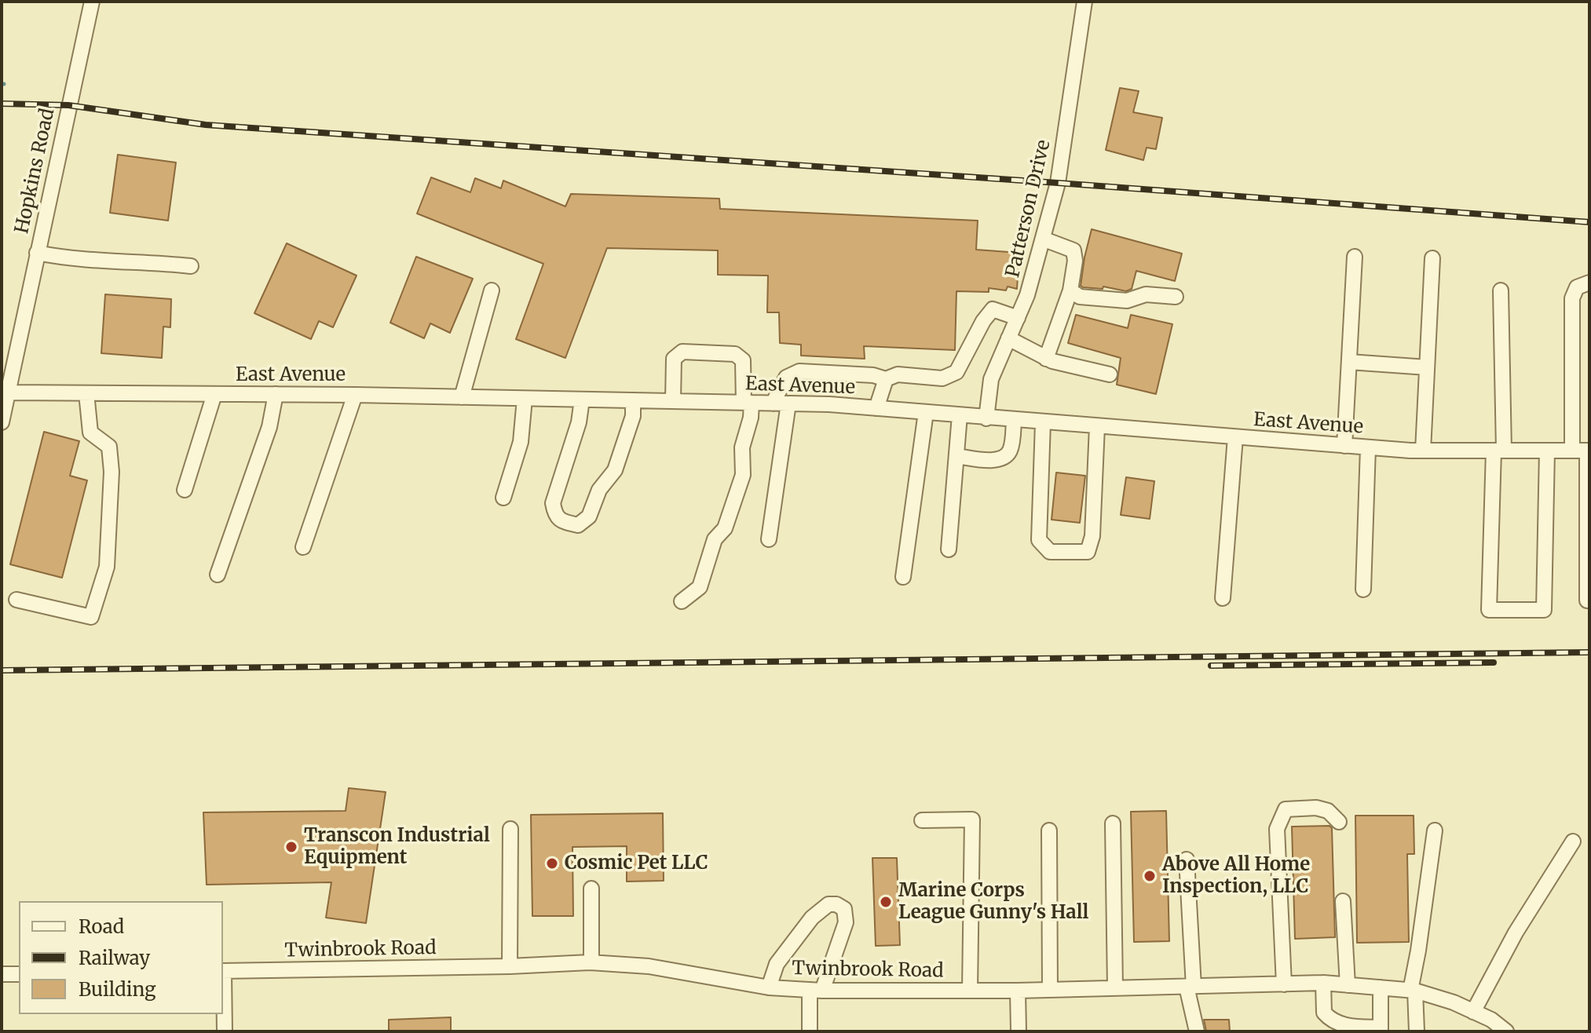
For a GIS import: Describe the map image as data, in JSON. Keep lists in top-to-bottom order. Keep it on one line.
{"streets":{"street":["Hopkins Road","Patterson Drive","East Avenue","Twinbrook Road"]},"crossings":[["Hopkins Road","East Avenue"],["Patterson Drive","East Avenue"]],"places":["Transcon Industrial Equipment","Cosmic Pet LLC","Above All Home Inspection, LLC","Marine Corps League Gunny's Hall"],"legend":["Road","Railway","Building"]}
